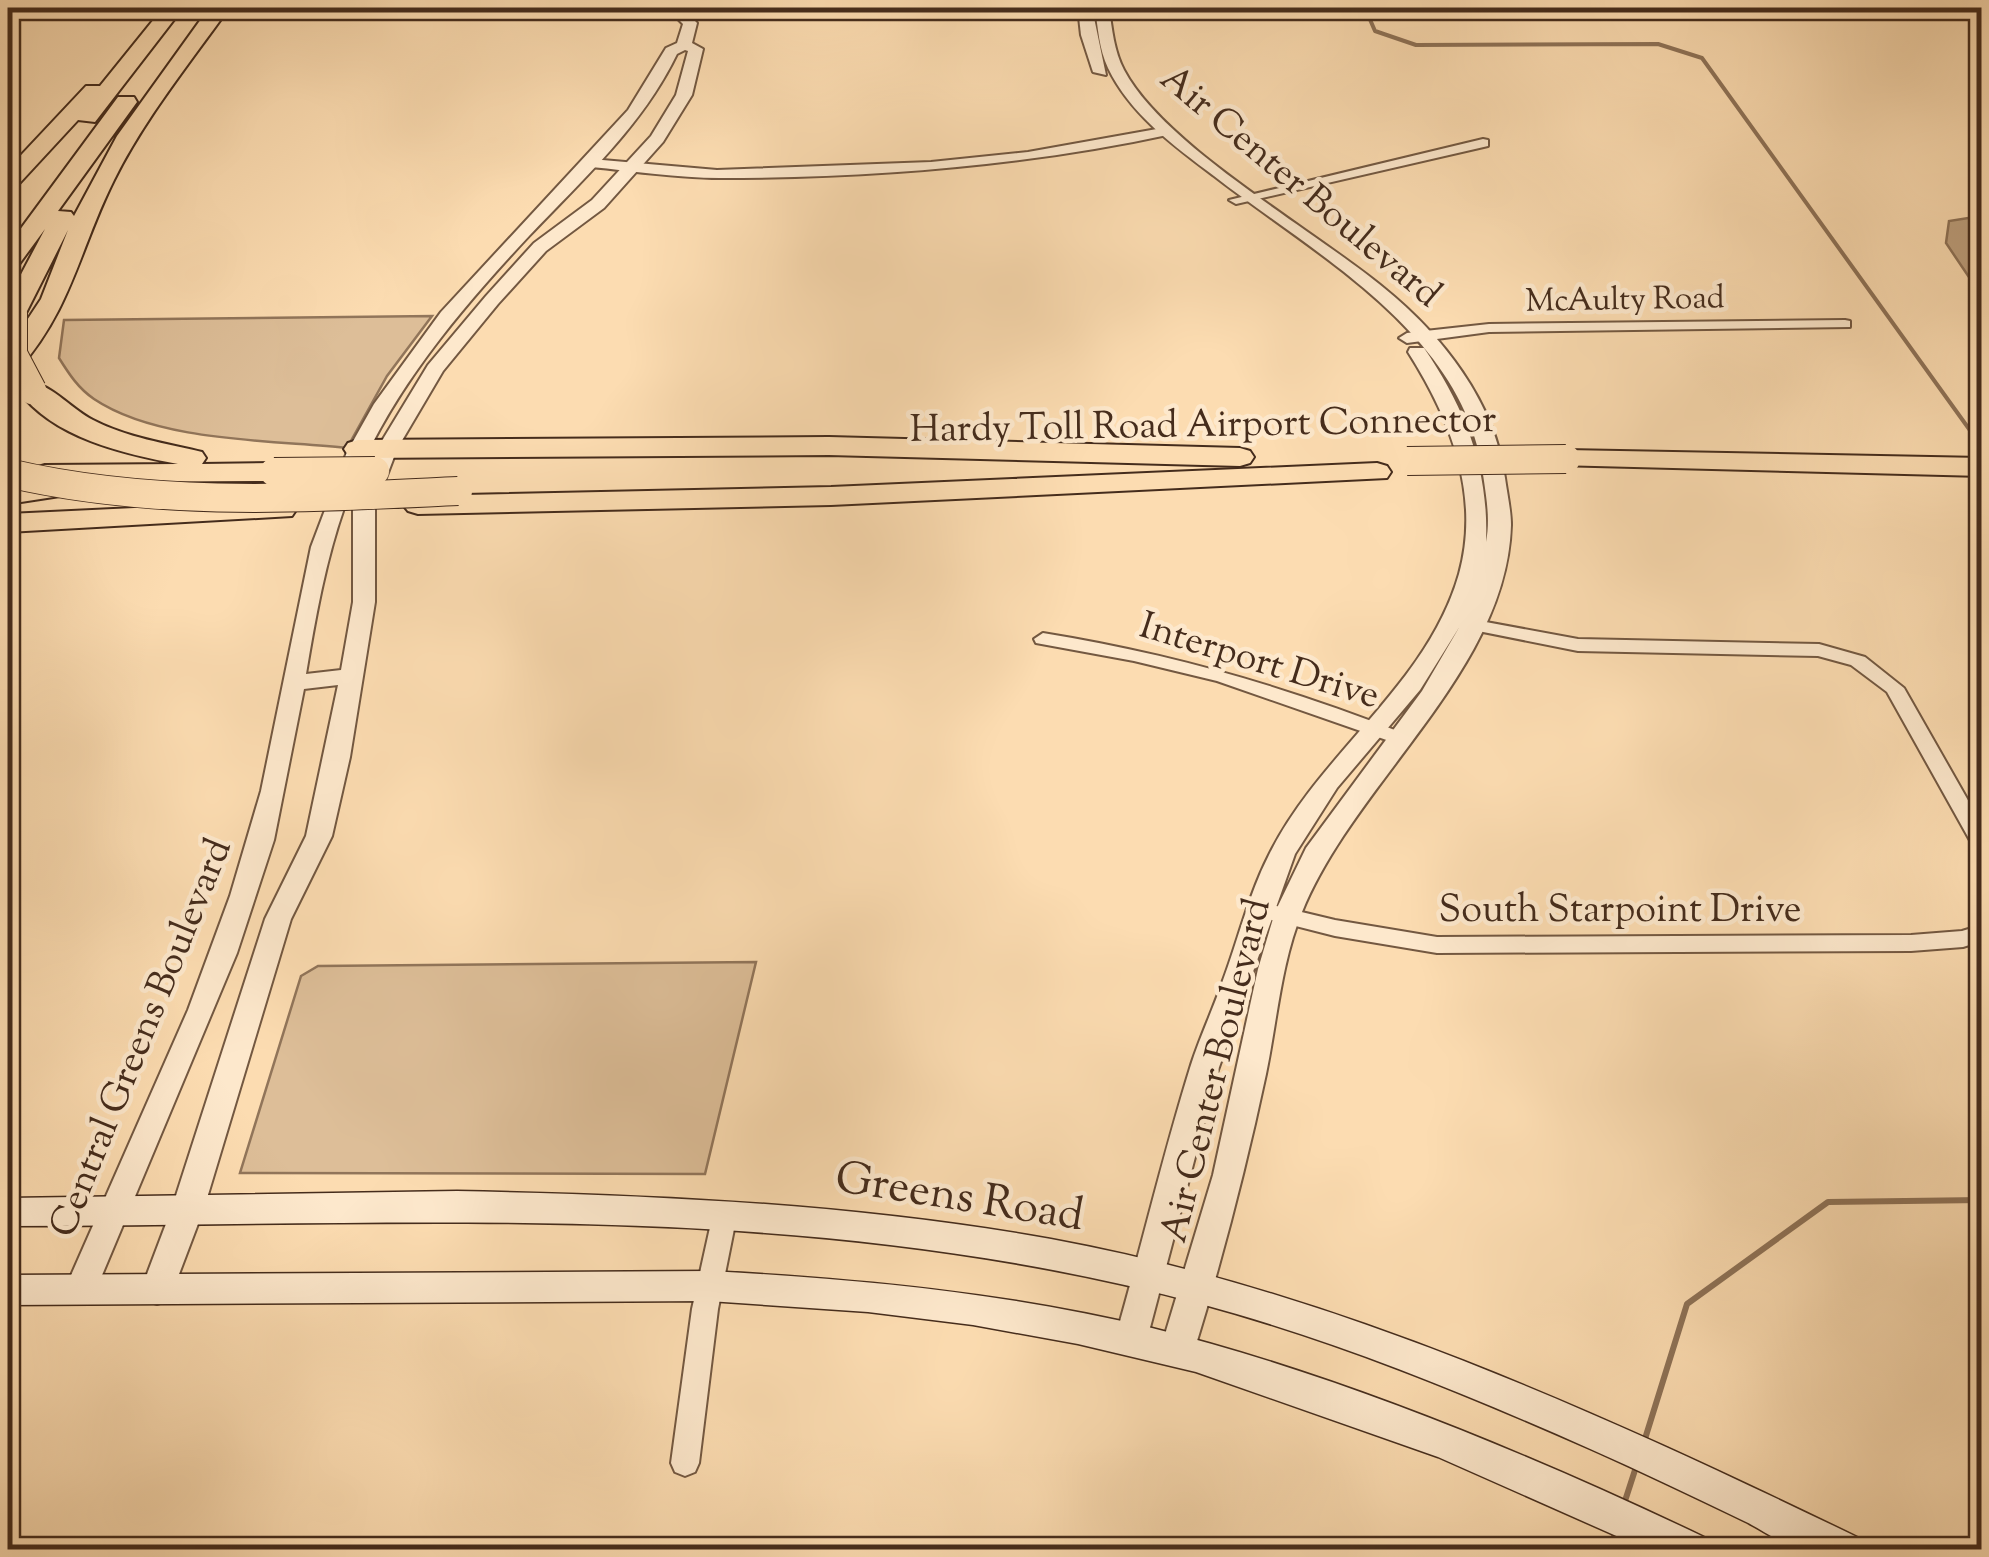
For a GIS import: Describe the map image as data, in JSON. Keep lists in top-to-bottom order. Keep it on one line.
{"streets":{"highway":["Hardy Toll Road Airport Connector"],"main road":["Greens Road"],"street":["Air Center Boulevard","McAulty Road","Interport Drive","South Starpoint Drive","Central Greens Boulevard"]},"crossings":[["Air Center Boulevard","McAulty Road"],["Air Center Boulevard","Interport Drive"],["Air Center Boulevard","South Starpoint Drive"],["Air Center Boulevard","Greens Road"],["Central Greens Boulevard","Greens Road"]]}
